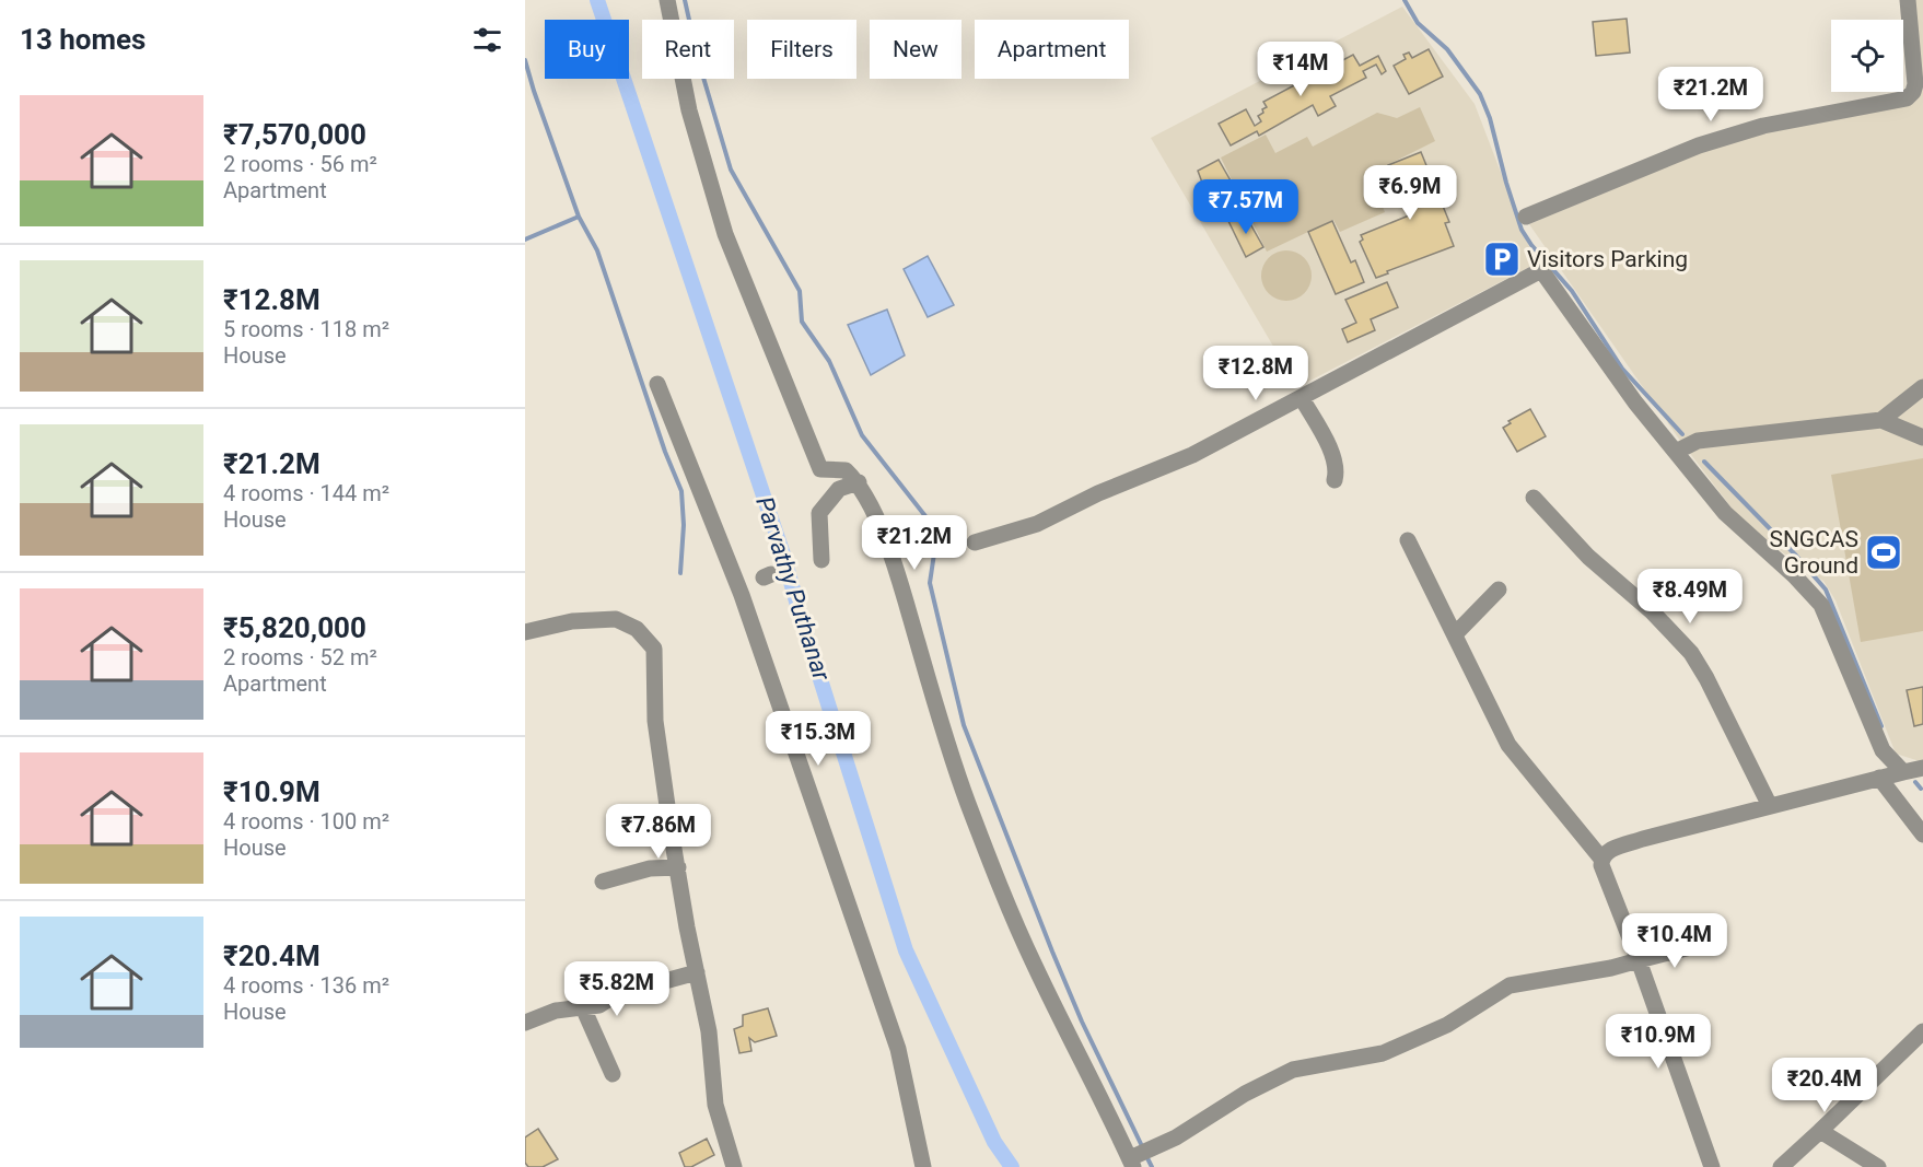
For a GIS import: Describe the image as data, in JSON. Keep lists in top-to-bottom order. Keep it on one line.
{"water":["Parvathy Puthanar"],"places":{"parking":["Visitors Parking"],"sports":["SNGCAS Ground"]},"page":{"heading":"13 homes","chip":["Buy","Rent","Filters","New","Apartment"],"price":["₹14M","₹21.2M","₹6.9M","₹7.57M","₹12.8M","₹21.2M","₹8.49M","₹15.3M","₹7.86M","₹10.4M","₹5.82M","₹10.9M","₹20.4M"],"list":[{"name":"₹7,570,000","note":"2 rooms · 56 m² · Apartment"},{"name":"₹12.8M","note":"5 rooms · 118 m² · House"},{"name":"₹21.2M","note":"4 rooms · 144 m² · House"},{"name":"₹5,820,000","note":"2 rooms · 52 m² · Apartment"},{"name":"₹10.9M","note":"4 rooms · 100 m² · House"},{"name":"₹20.4M","note":"4 rooms · 136 m² · House"}]}}
